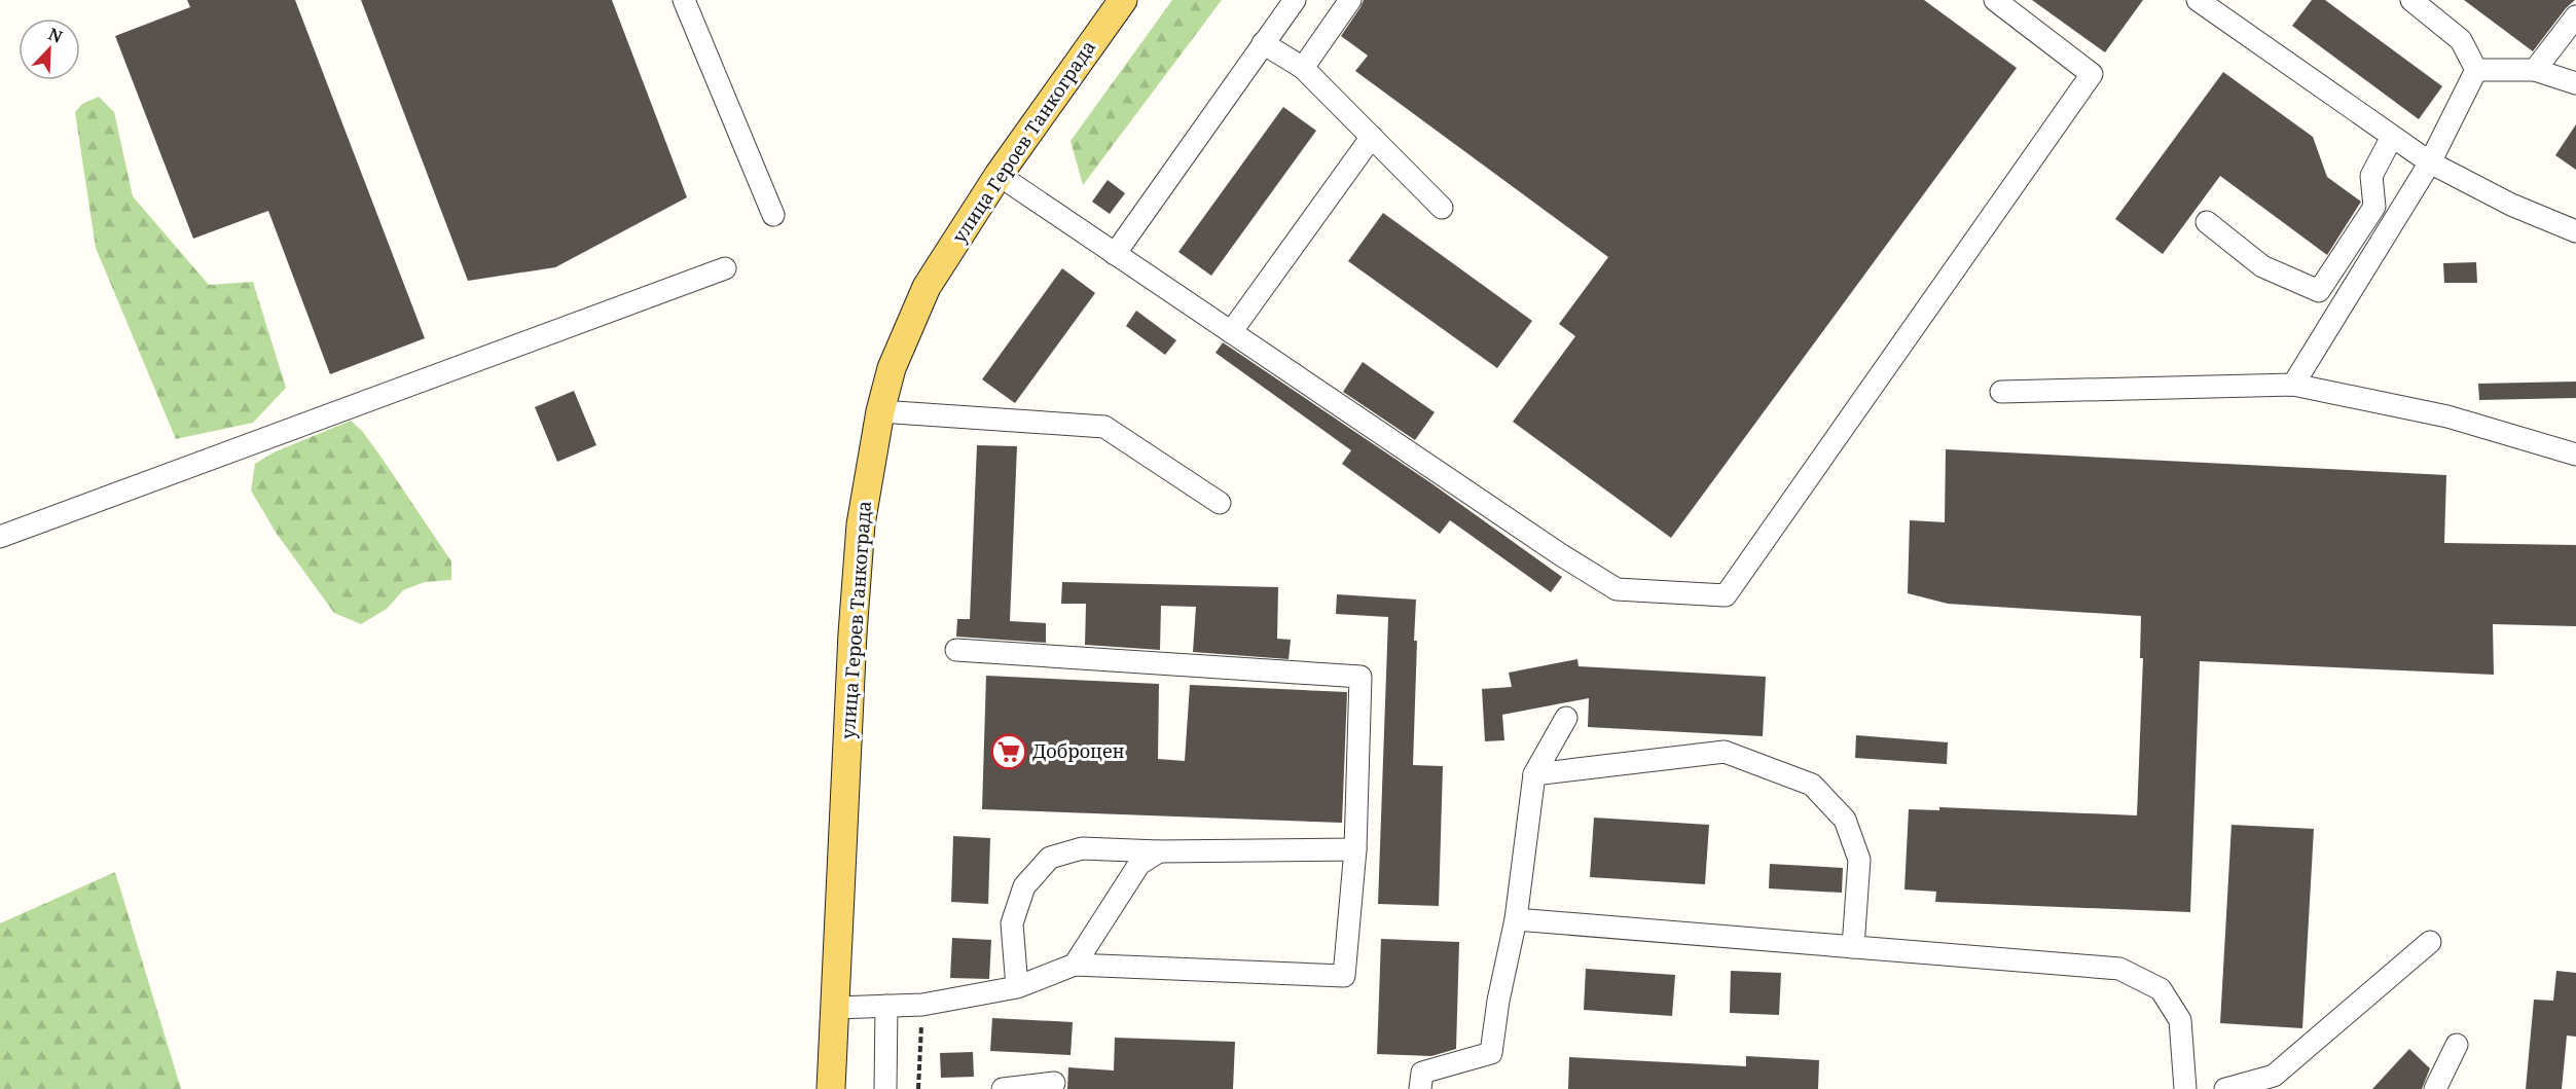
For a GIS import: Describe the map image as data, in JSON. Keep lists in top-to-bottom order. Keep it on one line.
{"streets":{"main road":["улица Героев Танкограда"]},"places":{"supermarket":["Доброцен"]},"north":"top right"}
